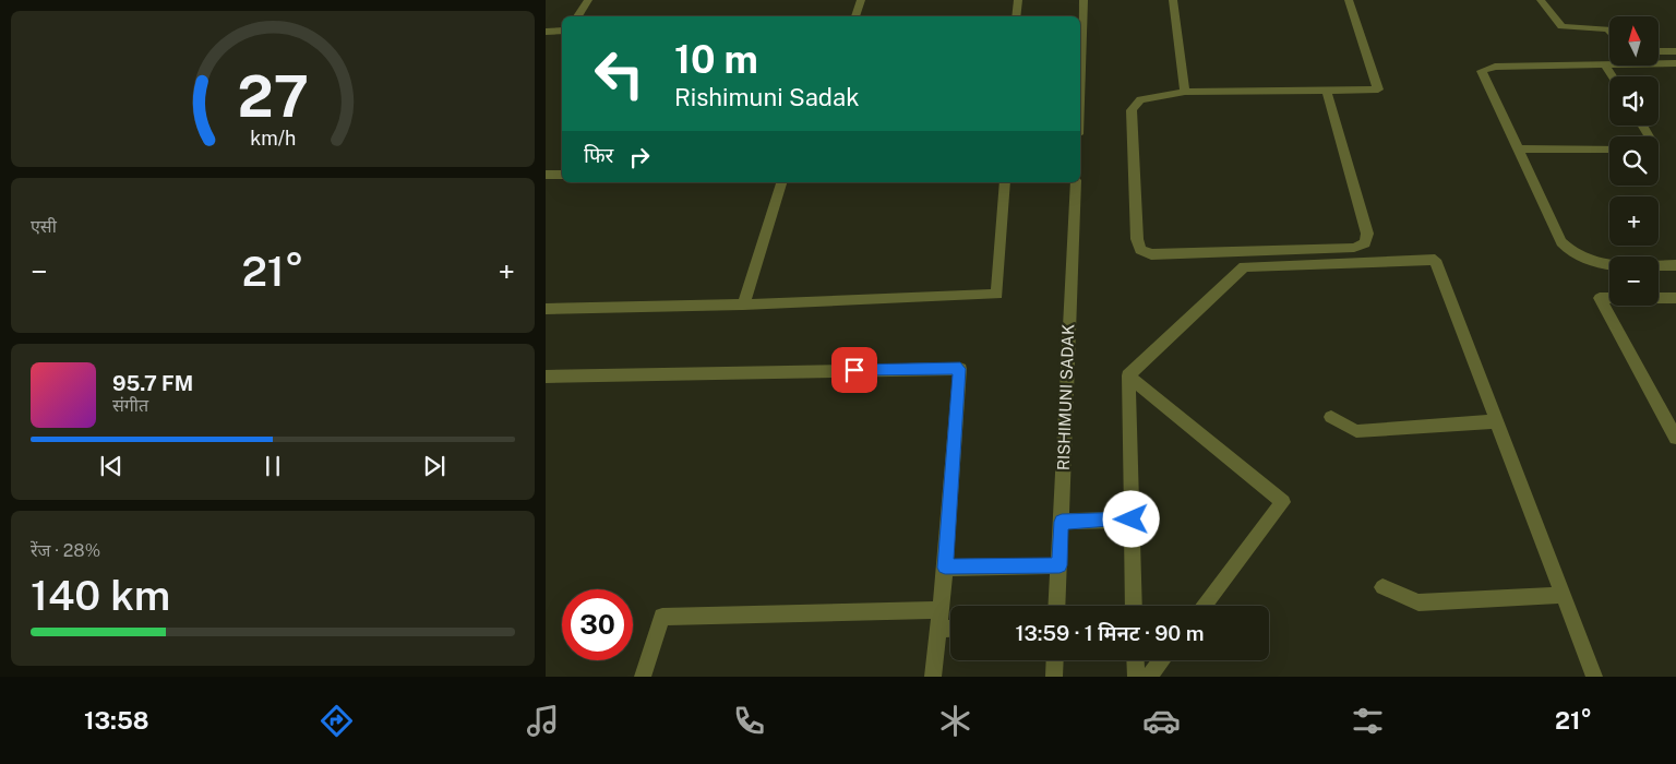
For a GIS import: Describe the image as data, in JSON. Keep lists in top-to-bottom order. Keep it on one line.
{"streets":{"street":["RISHIMUNI SADAK"]},"north":"top","page":{"map_buttons":["+","−"],"turn":["10 m","Rishimuni Sadak"],"then":"फिर","tile":["एसी",["रेंज · 28%","140 km"]],"heat":["−","21°","+"],"song":["95.7 FM","संगीत"],"limit":"30","trip":"13:59 · 1 मिनट · 90 m","tabs":["13:58","21°"],"gauge":["27","km/h"]}}
